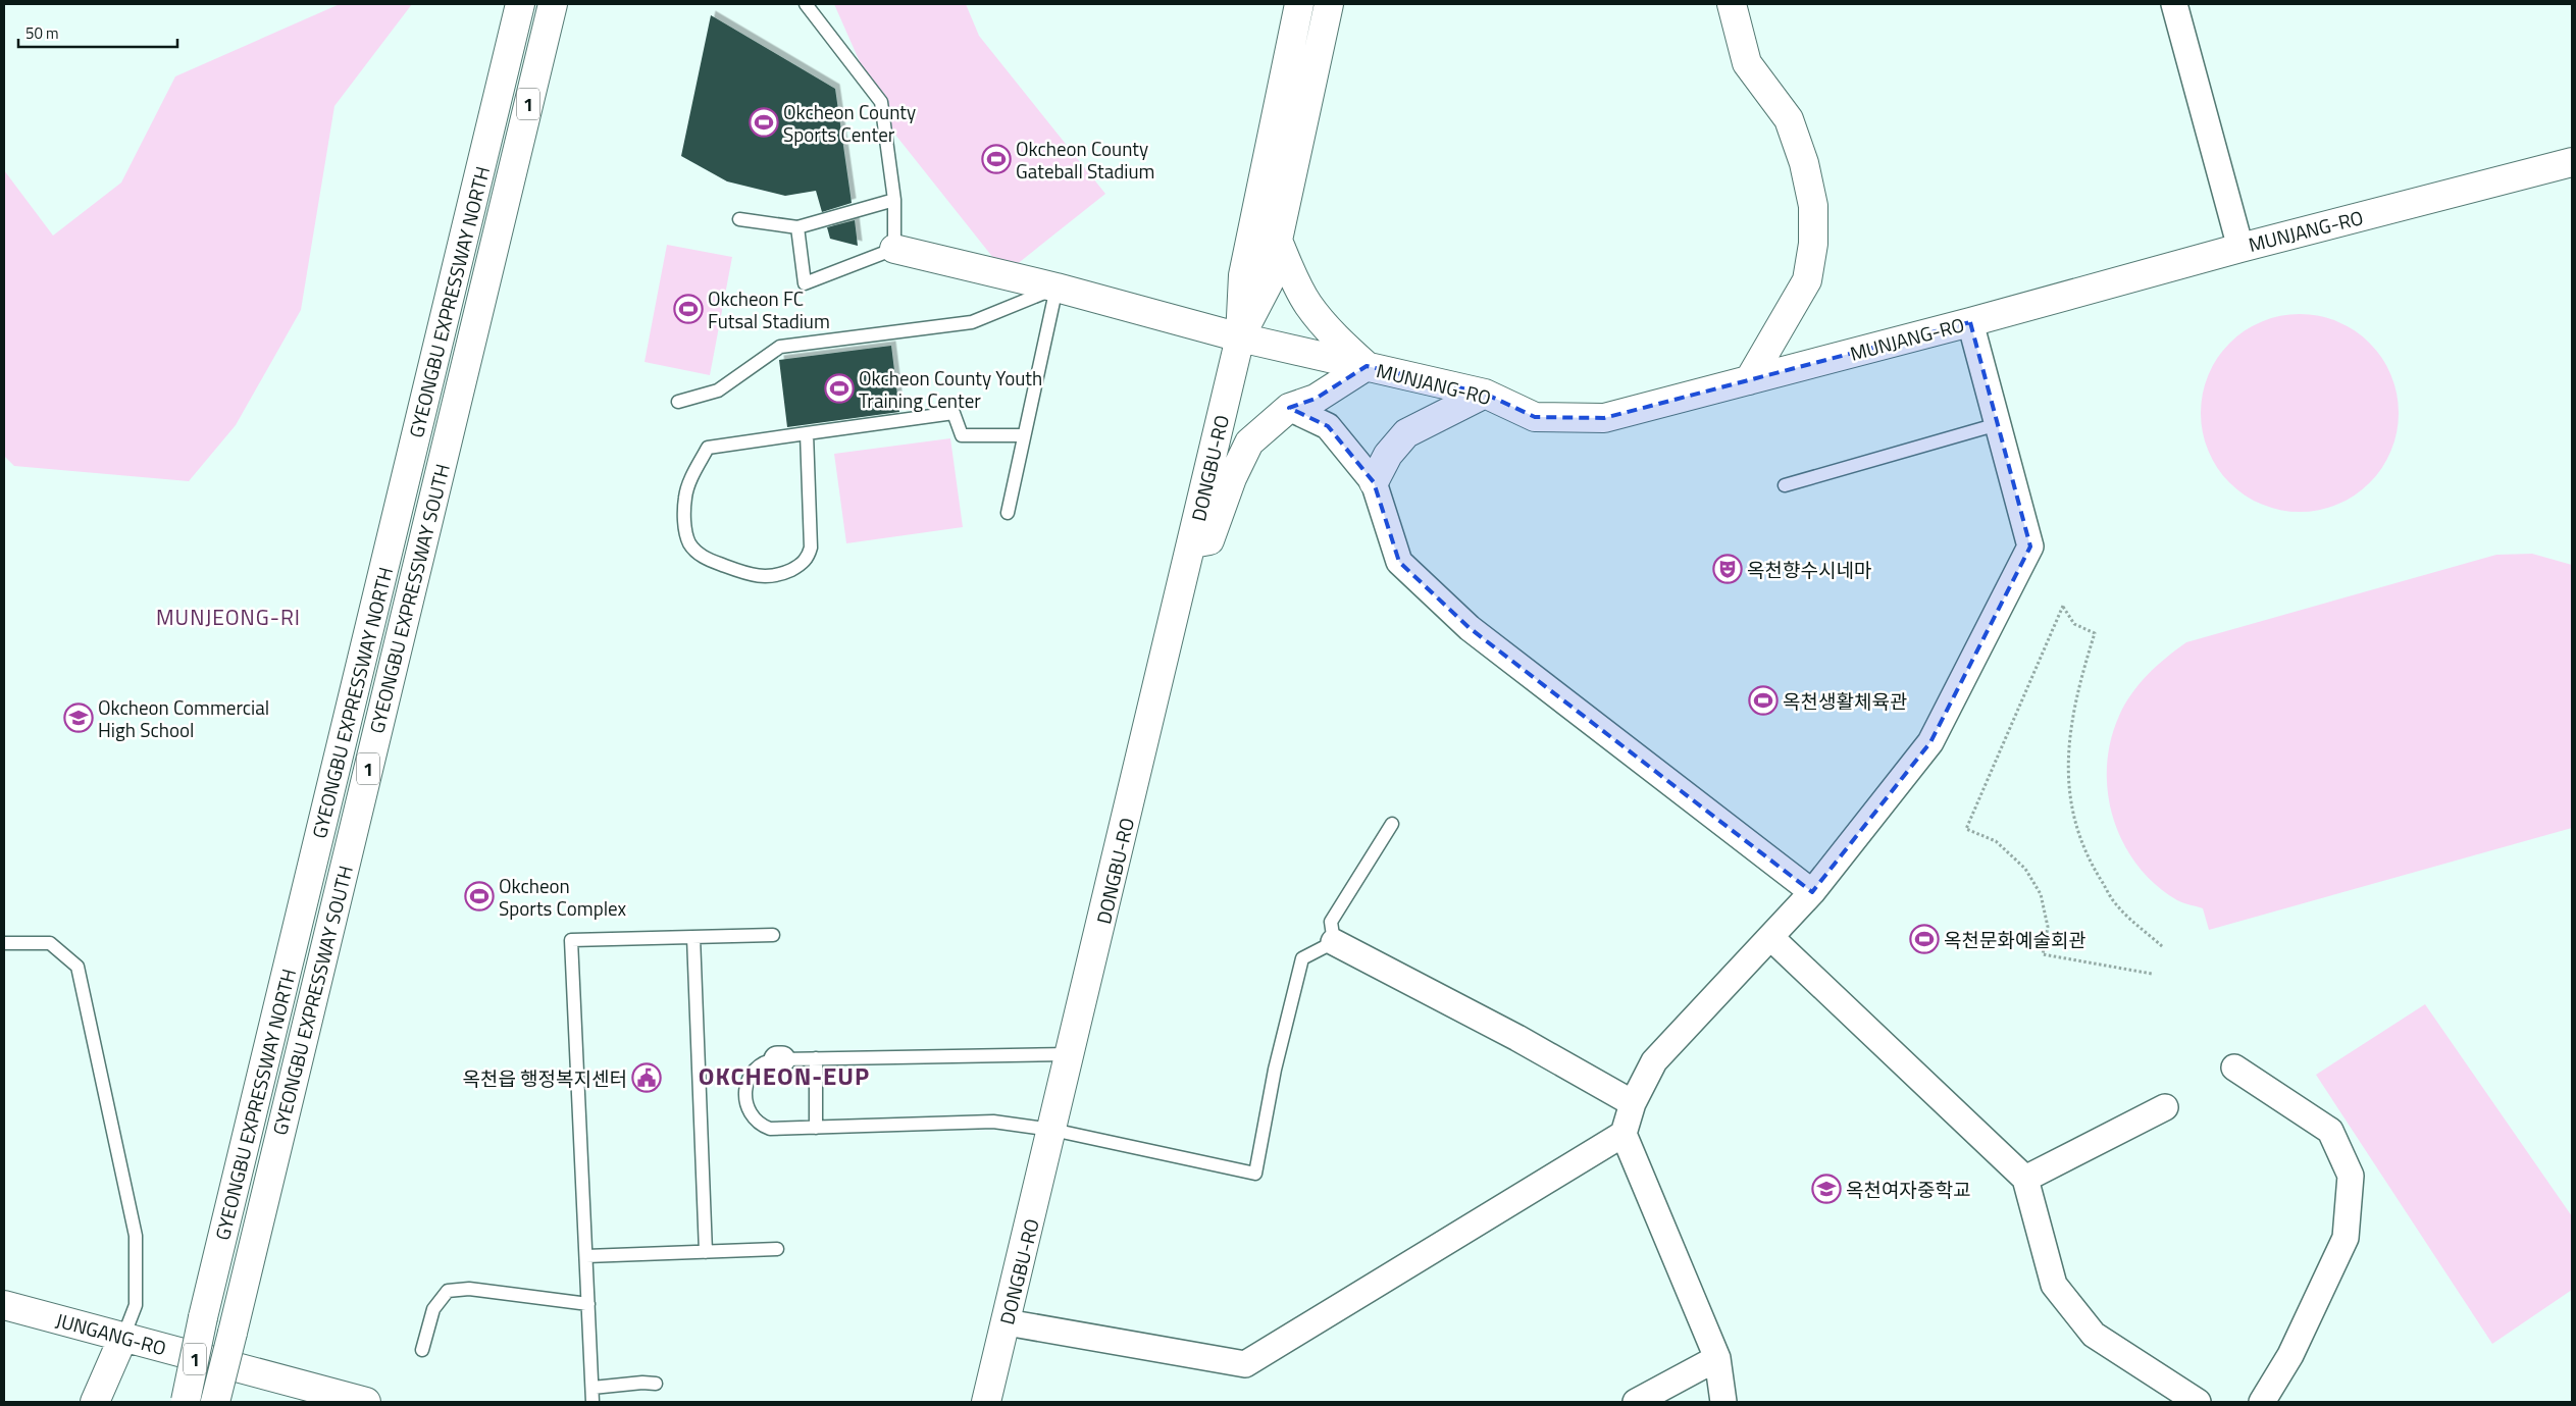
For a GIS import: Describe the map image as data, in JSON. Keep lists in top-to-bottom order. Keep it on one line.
{"streets":{"main road":["1","MUNJANG-RO","GYEONGBU EXPRESSWAY NORTH","DONGBU-RO","GYEONGBU EXPRESSWAY SOUTH","JUNGANG-RO"]},"crossings":[["MUNJANG-RO","DONGBU-RO"]],"districts":["MUNJEONG-RI","OKCHEON-EUP"],"places":{"sports":["Okcheon County Sports Center","Okcheon County Gateball Stadium","Okcheon FC Futsal Stadium","Okcheon County Youth Training Center","옥천생활체육관","Okcheon Sports Complex","옥천문화예술회관"],"theatre":["옥천향수시네마"],"school or university":["Okcheon Commercial High School","옥천여자중학교"],"public building":["옥천읍 행정복지센터"]},"scale_bar":"50 m"}
